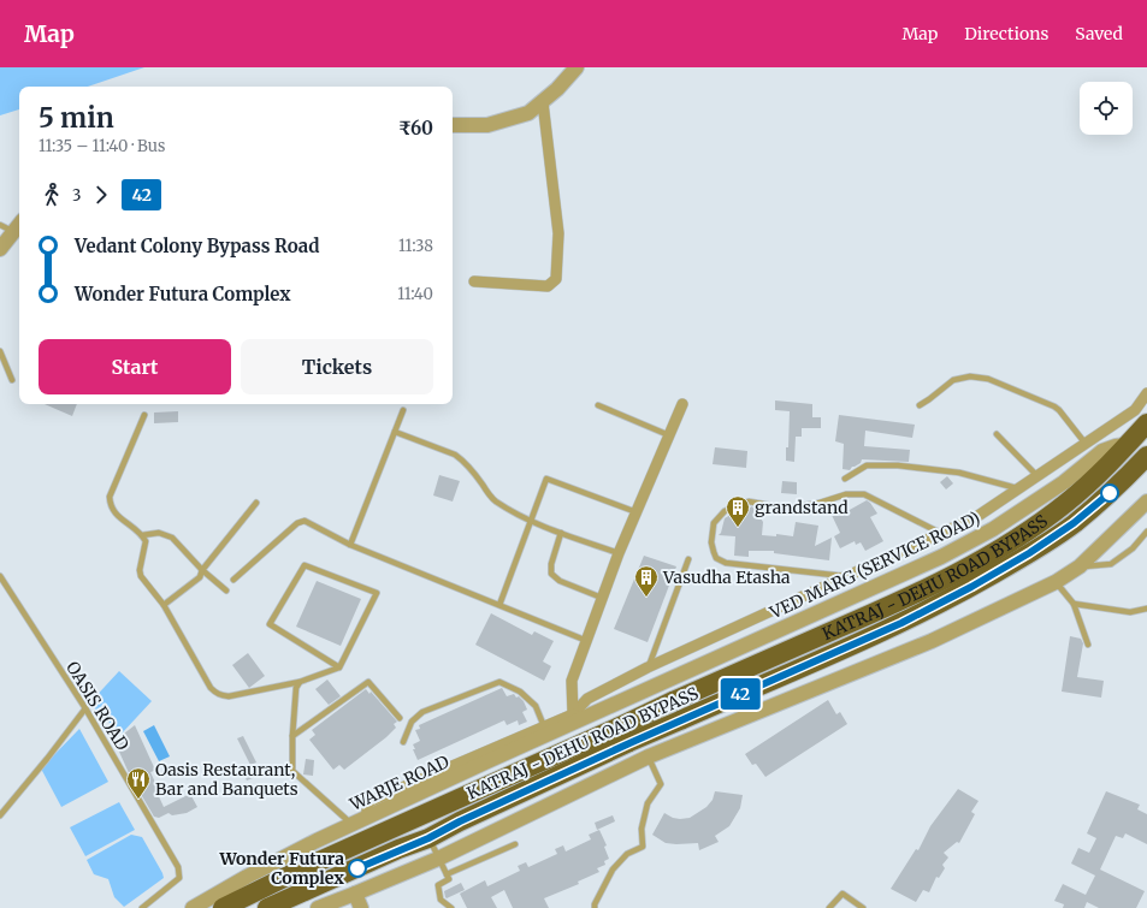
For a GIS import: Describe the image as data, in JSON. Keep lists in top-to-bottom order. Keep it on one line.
{"streets":{"highway":["KATRAJ - DEHU ROAD BYPASS"],"street":["VED MARG (SERVICE ROAD)","WARJE ROAD"],"lane":["OASIS ROAD"]},"crossings":[["VED MARG (SERVICE ROAD)","KATRAJ - DEHU ROAD BYPASS"],["VED MARG (SERVICE ROAD)","WARJE ROAD"]],"places":{"building":["grandstand","Vasudha Etasha"],"restaurant":["Oasis Restaurant, Bar and Banquets"],"other":["Wonder Futura Complex"]},"lines":["bus line 42"],"page":{"header":"Map","nav":["Map","Directions","Saved"],"on_map":"42","heading":["5 min","11:35 – 11:40 · Bus","₹60"],"legs":["3","42"],"list":[{"name":"Vedant Colony Bypass Road","value":"11:38"},{"name":"Wonder Futura Complex","value":"11:40"}],"buttons":["Start","Tickets"]}}
